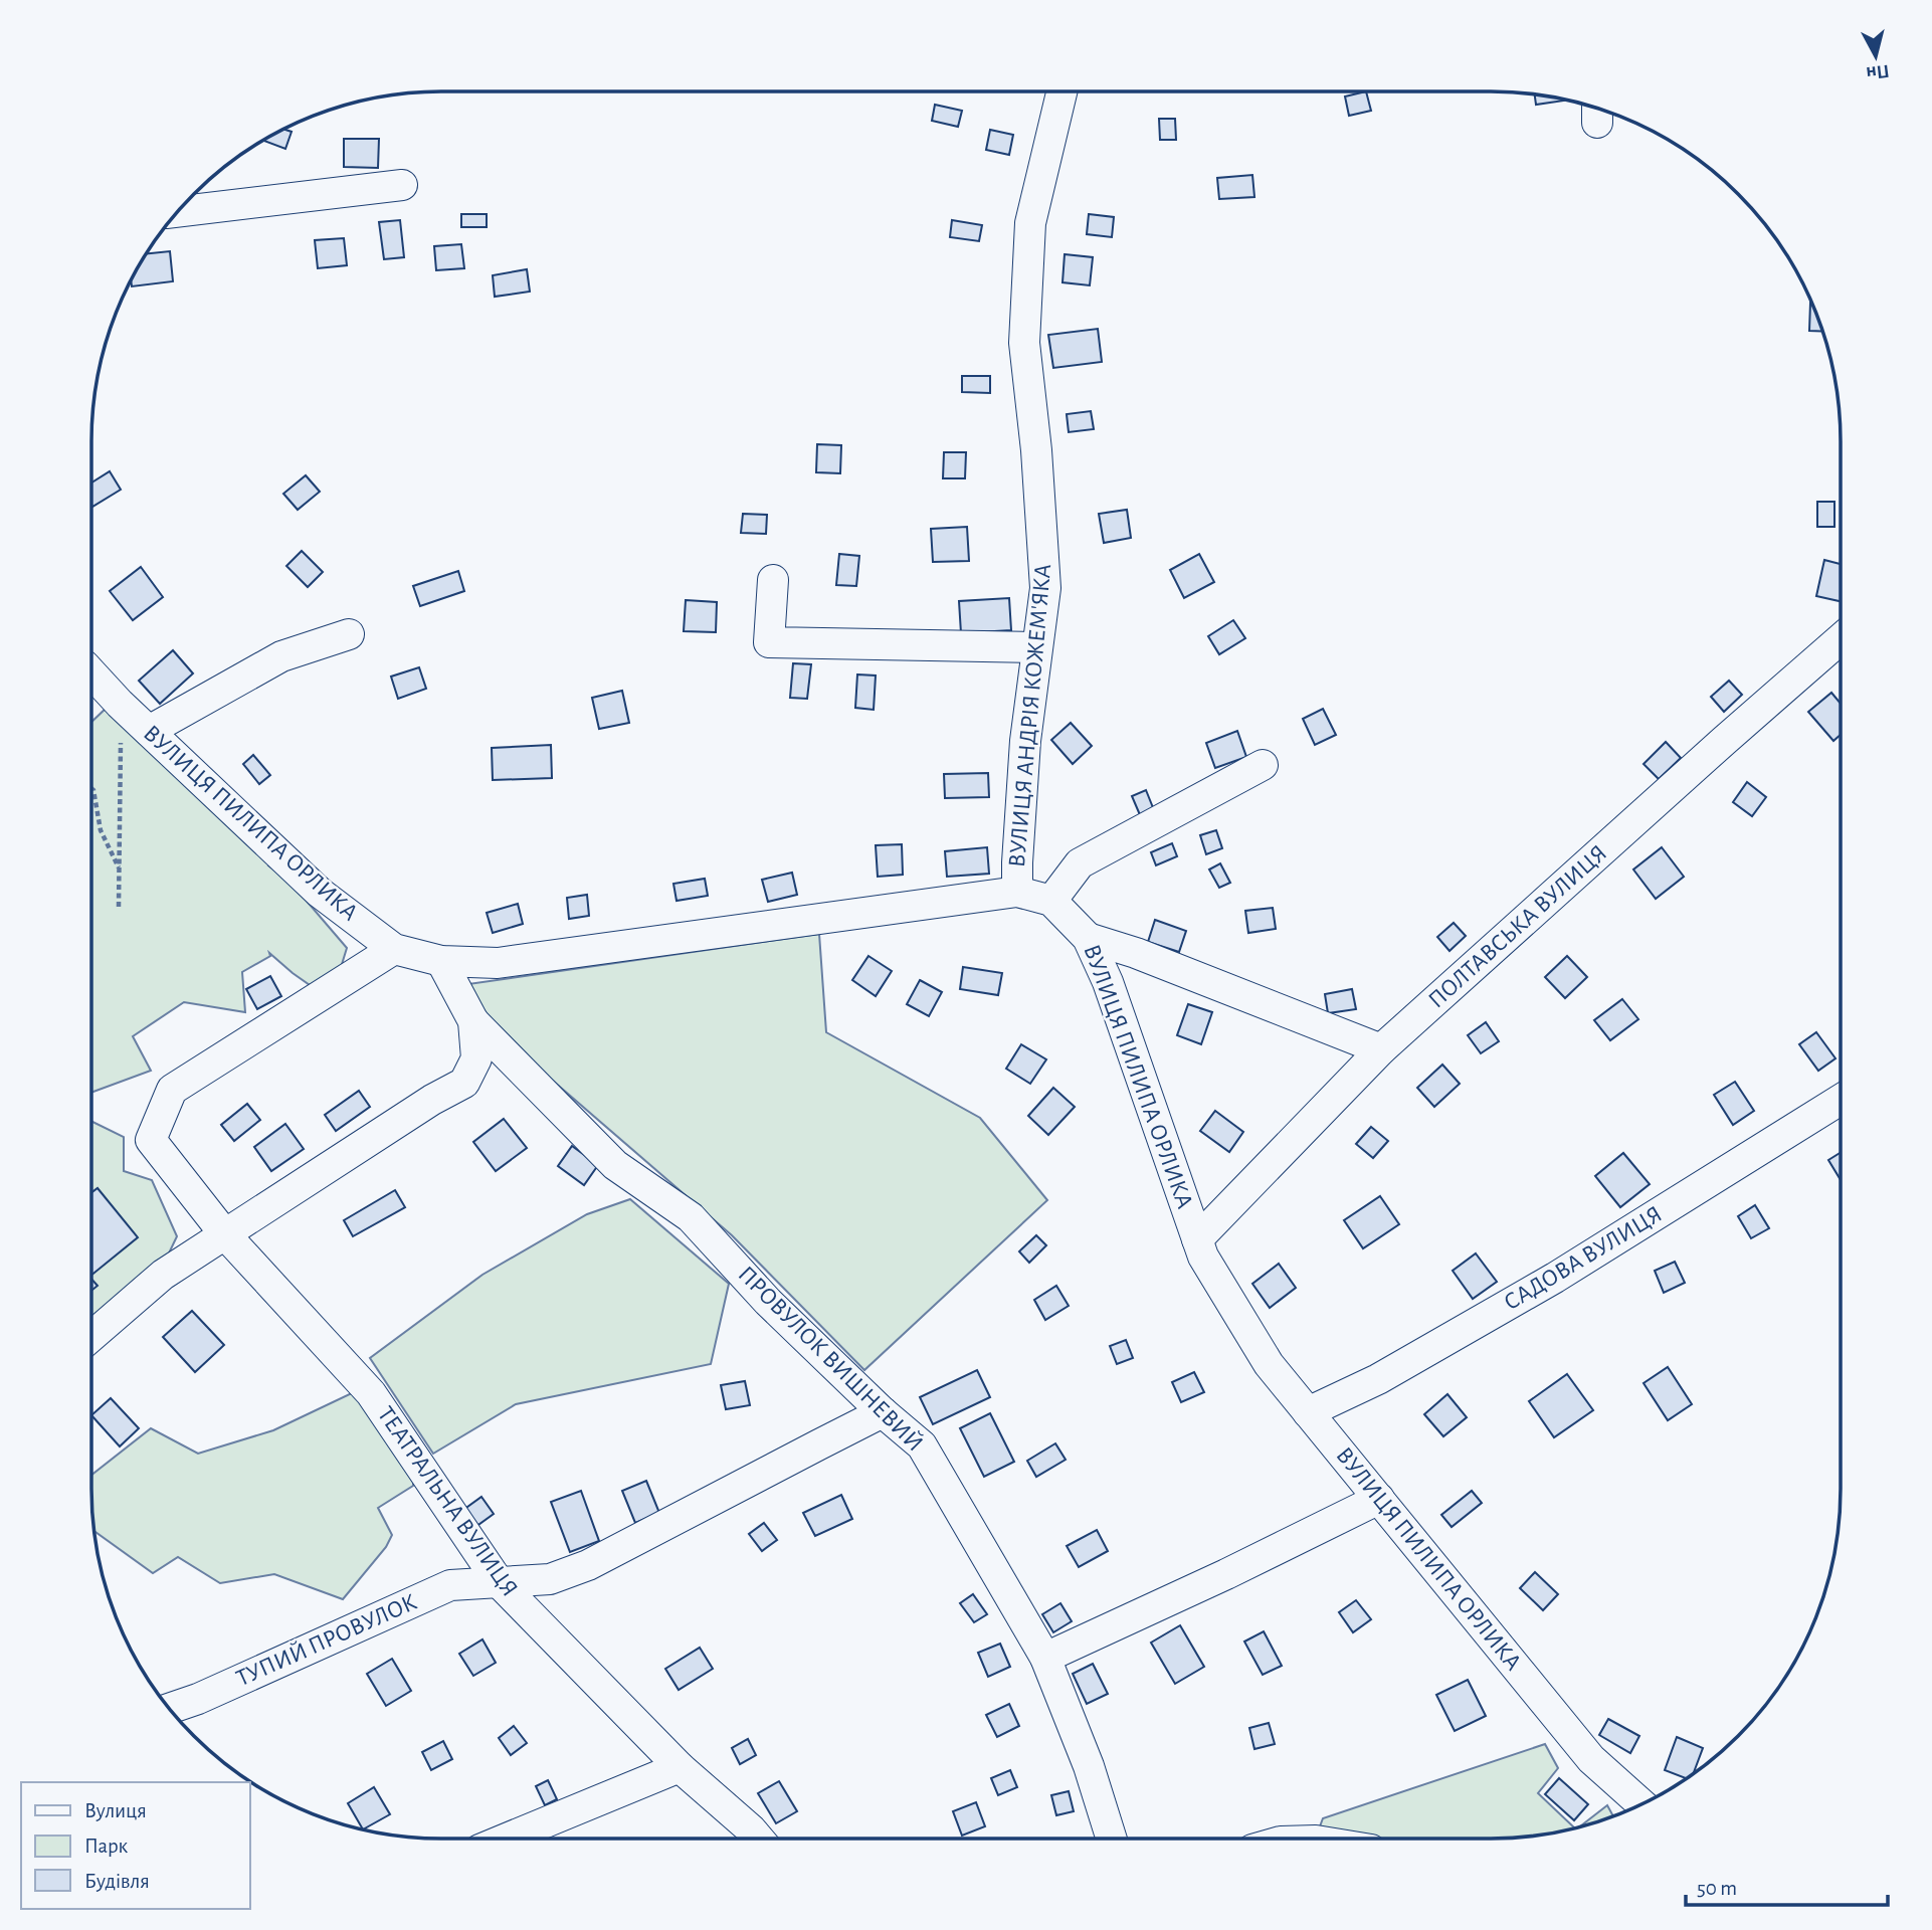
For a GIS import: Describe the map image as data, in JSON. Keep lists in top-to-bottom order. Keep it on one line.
{"streets":{"street":["ВУЛИЦЯ АНДРІЯ КОЖЕМ'ЯКА","ВУЛИЦЯ ПИЛИПА ОРЛИКА","ПОЛТАВСЬКА ВУЛИЦЯ","САДОВА ВУЛИЦЯ","ПРОВУЛОК ВИШНЕВИЙ","ТЕАТРАЛЬНА ВУЛИЦЯ","ТУПИЙ ПРОВУЛОК"]},"crossings":[["ВУЛИЦЯ АНДРІЯ КОЖЕМ'ЯКА","ВУЛИЦЯ ПИЛИПА ОРЛИКА"],["ВУЛИЦЯ ПИЛИПА ОРЛИКА","ПОЛТАВСЬКА ВУЛИЦЯ"],["ВУЛИЦЯ ПИЛИПА ОРЛИКА","САДОВА ВУЛИЦЯ"],["ВУЛИЦЯ ПИЛИПА ОРЛИКА","ТЕАТРАЛЬНА ВУЛИЦЯ"],["ПРОВУЛОК ВИШНЕВИЙ","ТУПИЙ ПРОВУЛОК"],["ТЕАТРАЛЬНА ВУЛИЦЯ","ТУПИЙ ПРОВУЛОК"]],"legend":["Вулиця","Парк","Будівля"],"scale_bar":"50 m","north":"bottom"}
